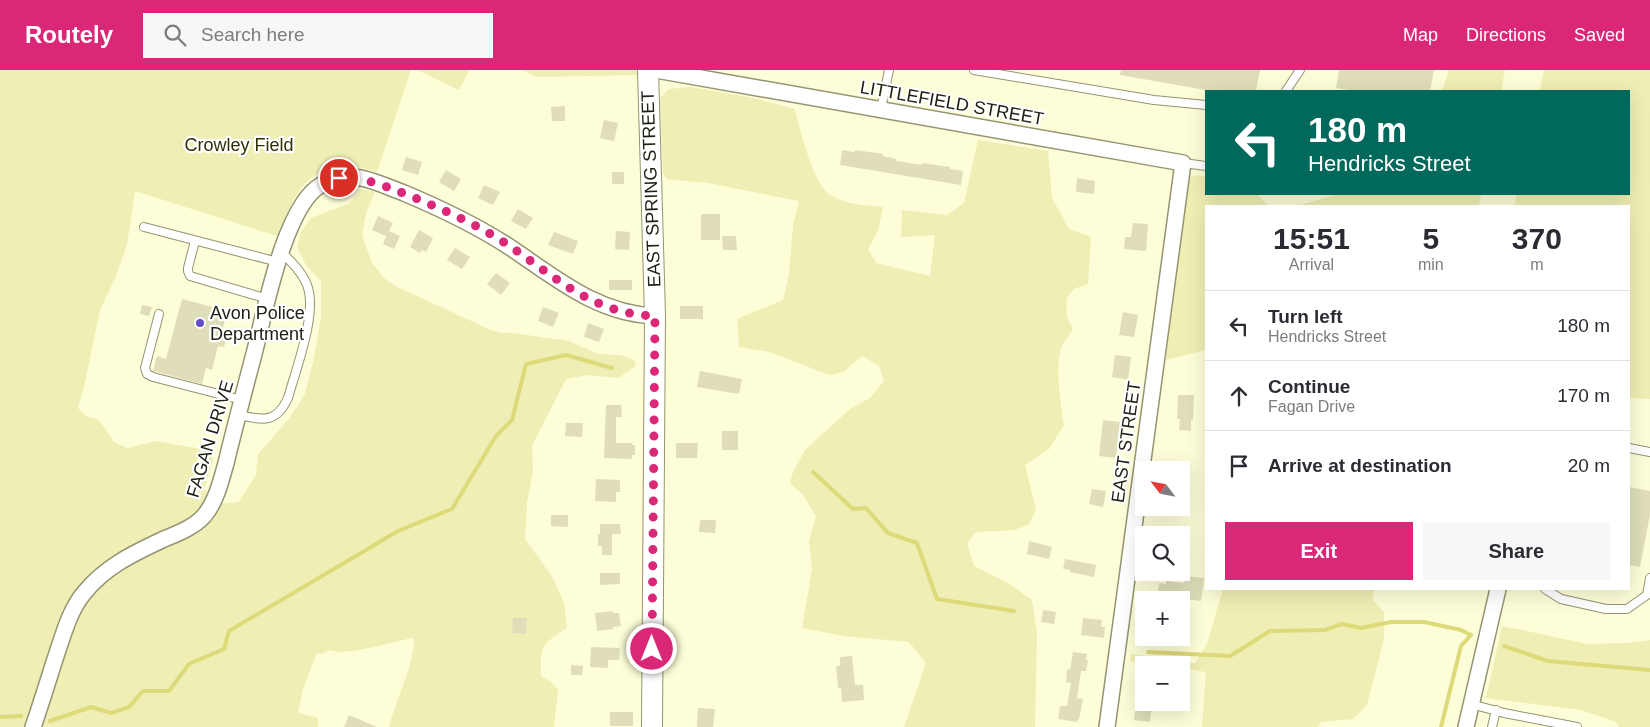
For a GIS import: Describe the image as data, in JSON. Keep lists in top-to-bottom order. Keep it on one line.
{"streets":{"main road":["EAST SPRING STREET"],"street":["LITTLEFIELD STREET","FAGAN DRIVE","EAST STREET"]},"crossings":[["LITTLEFIELD STREET","EAST STREET"],["EAST SPRING STREET","FAGAN DRIVE"]],"parks":["Crowley Field"],"places":["Avon Police Department"],"north":"top left","page":{"header":"Routely","search":"Search here","nav":["Map","Directions","Saved"],"turn":["180 m","Hendricks Street"],"eta":["15:51","Arrival","5","min","370","m"],"list":[{"name":"Turn left","note":"Hendricks Street","value":"180 m"},{"name":"Continue","note":"Fagan Drive","value":"170 m"},{"name":"Arrive at destination","value":"20 m"}],"map_buttons":["+","−"],"buttons":["Exit","Share"]}}
